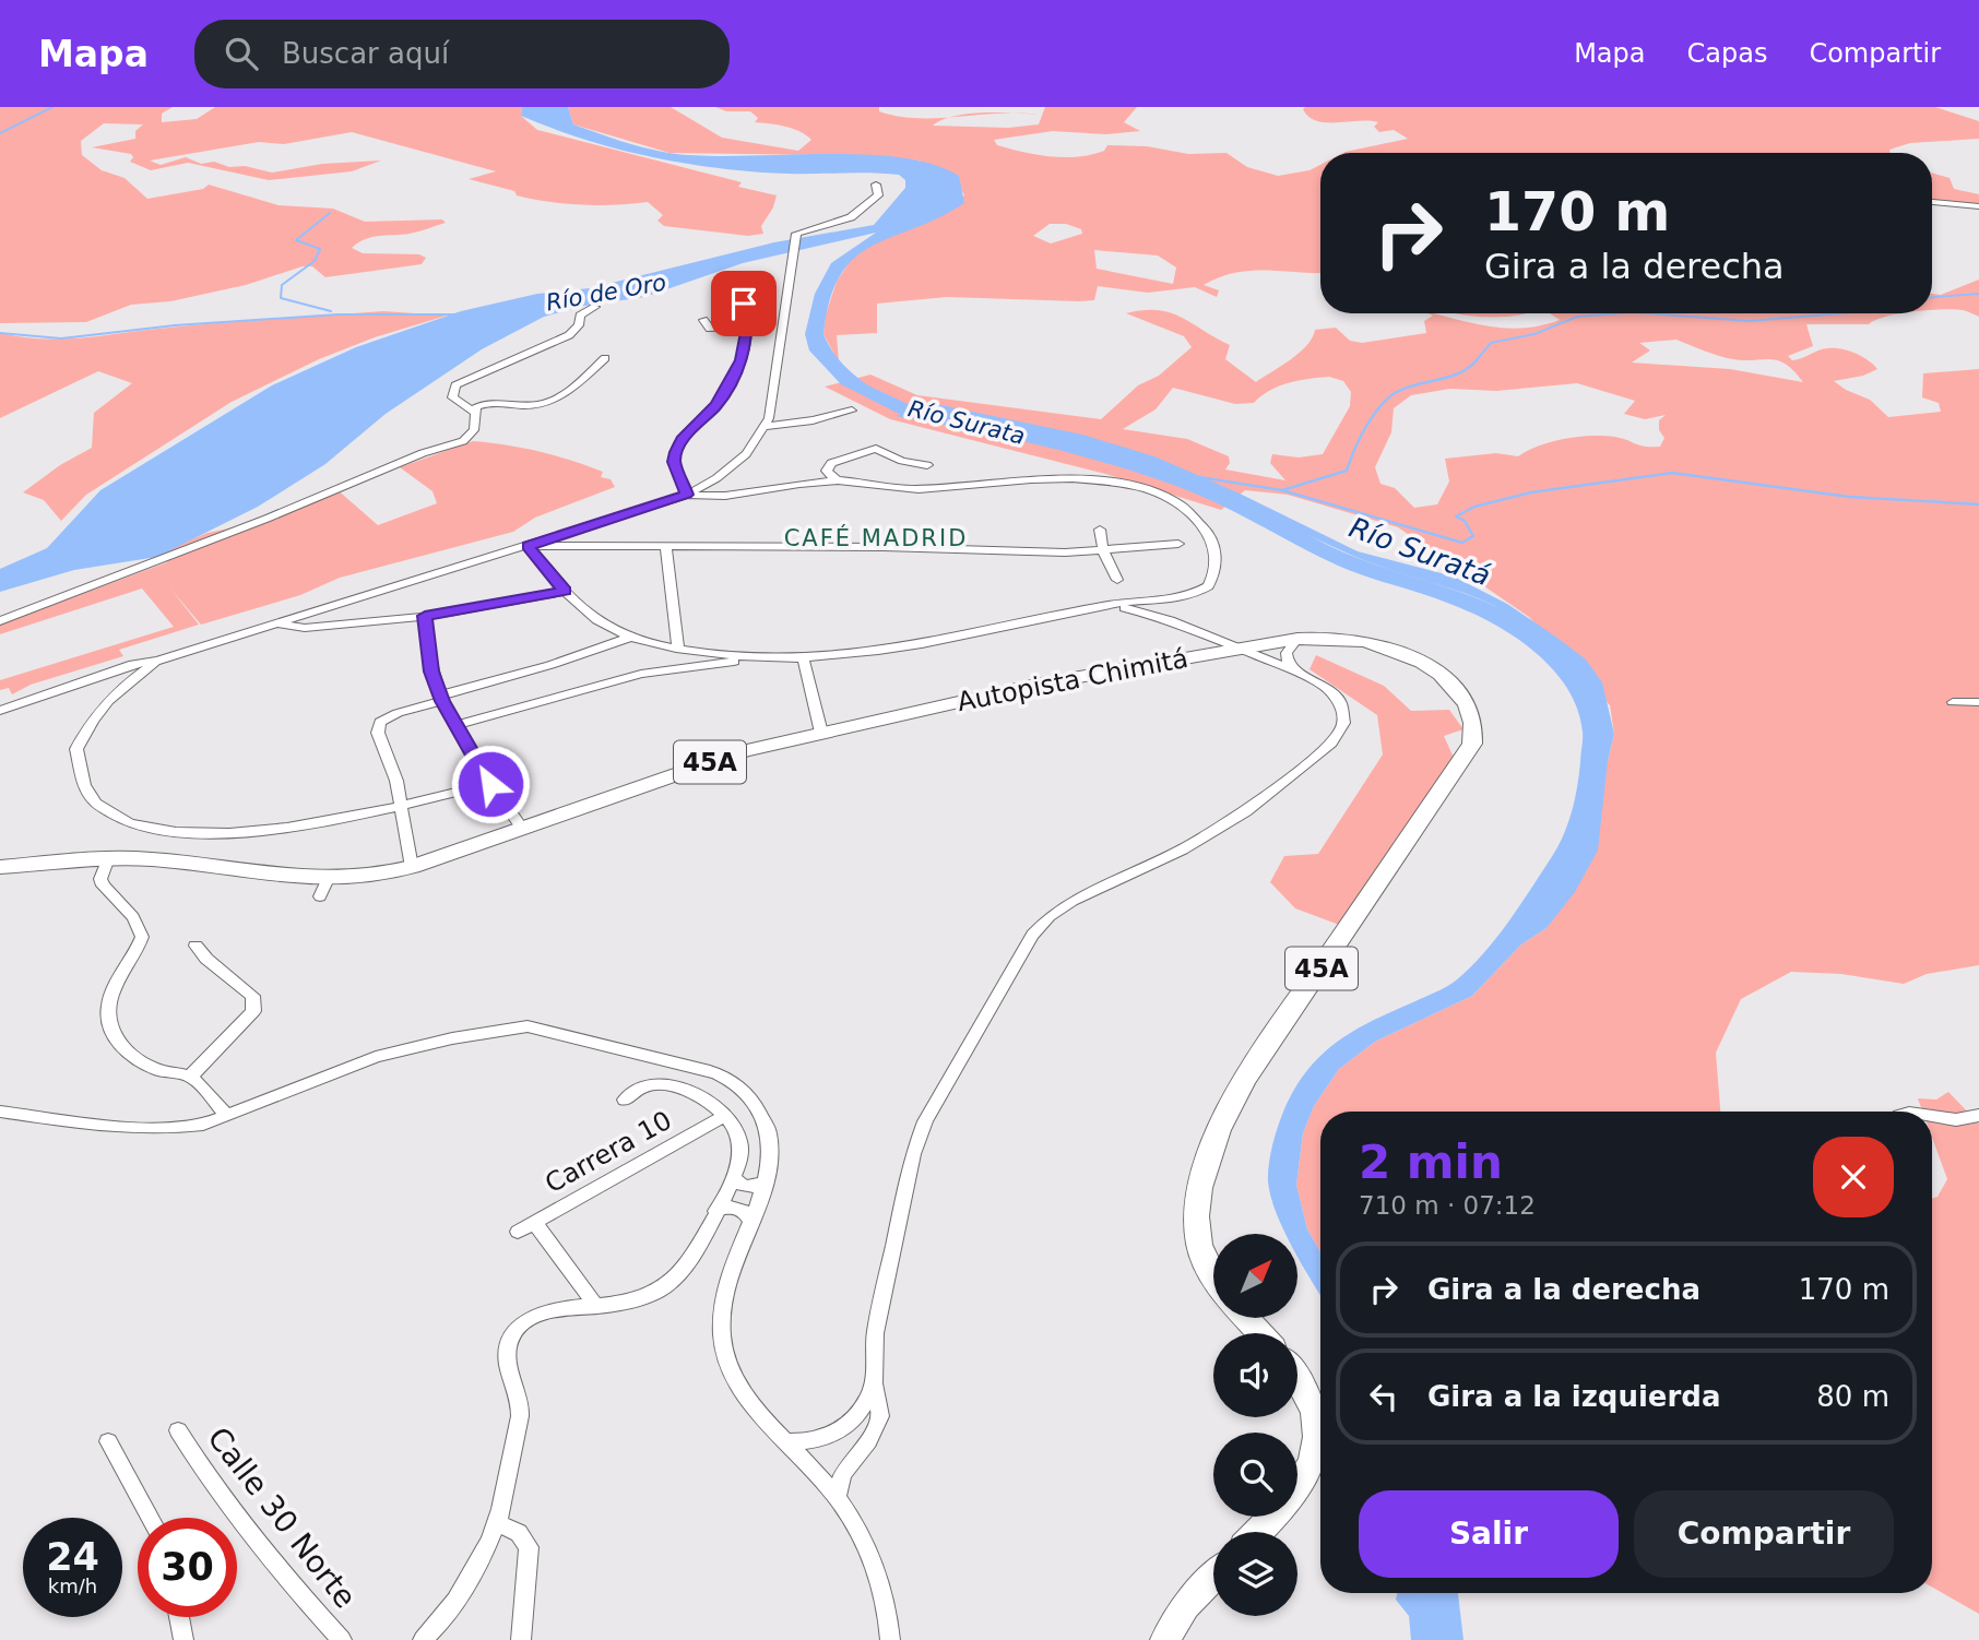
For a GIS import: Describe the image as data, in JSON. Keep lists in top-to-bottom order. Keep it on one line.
{"streets":{"highway":["Autopista Chimitá","45A"],"street":["Carrera 10","Calle 30 Norte"]},"districts":["CAFÉ MADRID"],"water":["Río de Oro","Río Surata","Río Suratá"],"north":"top right","page":{"header":"Mapa","search":"Buscar aquí","nav":["Mapa","Capas","Compartir"],"turn":["170 m","Gira a la derecha"],"heading":["2 min","710 m · 07:12"],"list":[{"name":"Gira a la derecha","value":"170 m"},{"name":"Gira a la izquierda","value":"80 m"}],"buttons":["Salir","Compartir"],"speed":"24 km/h","limit":"30"}}
